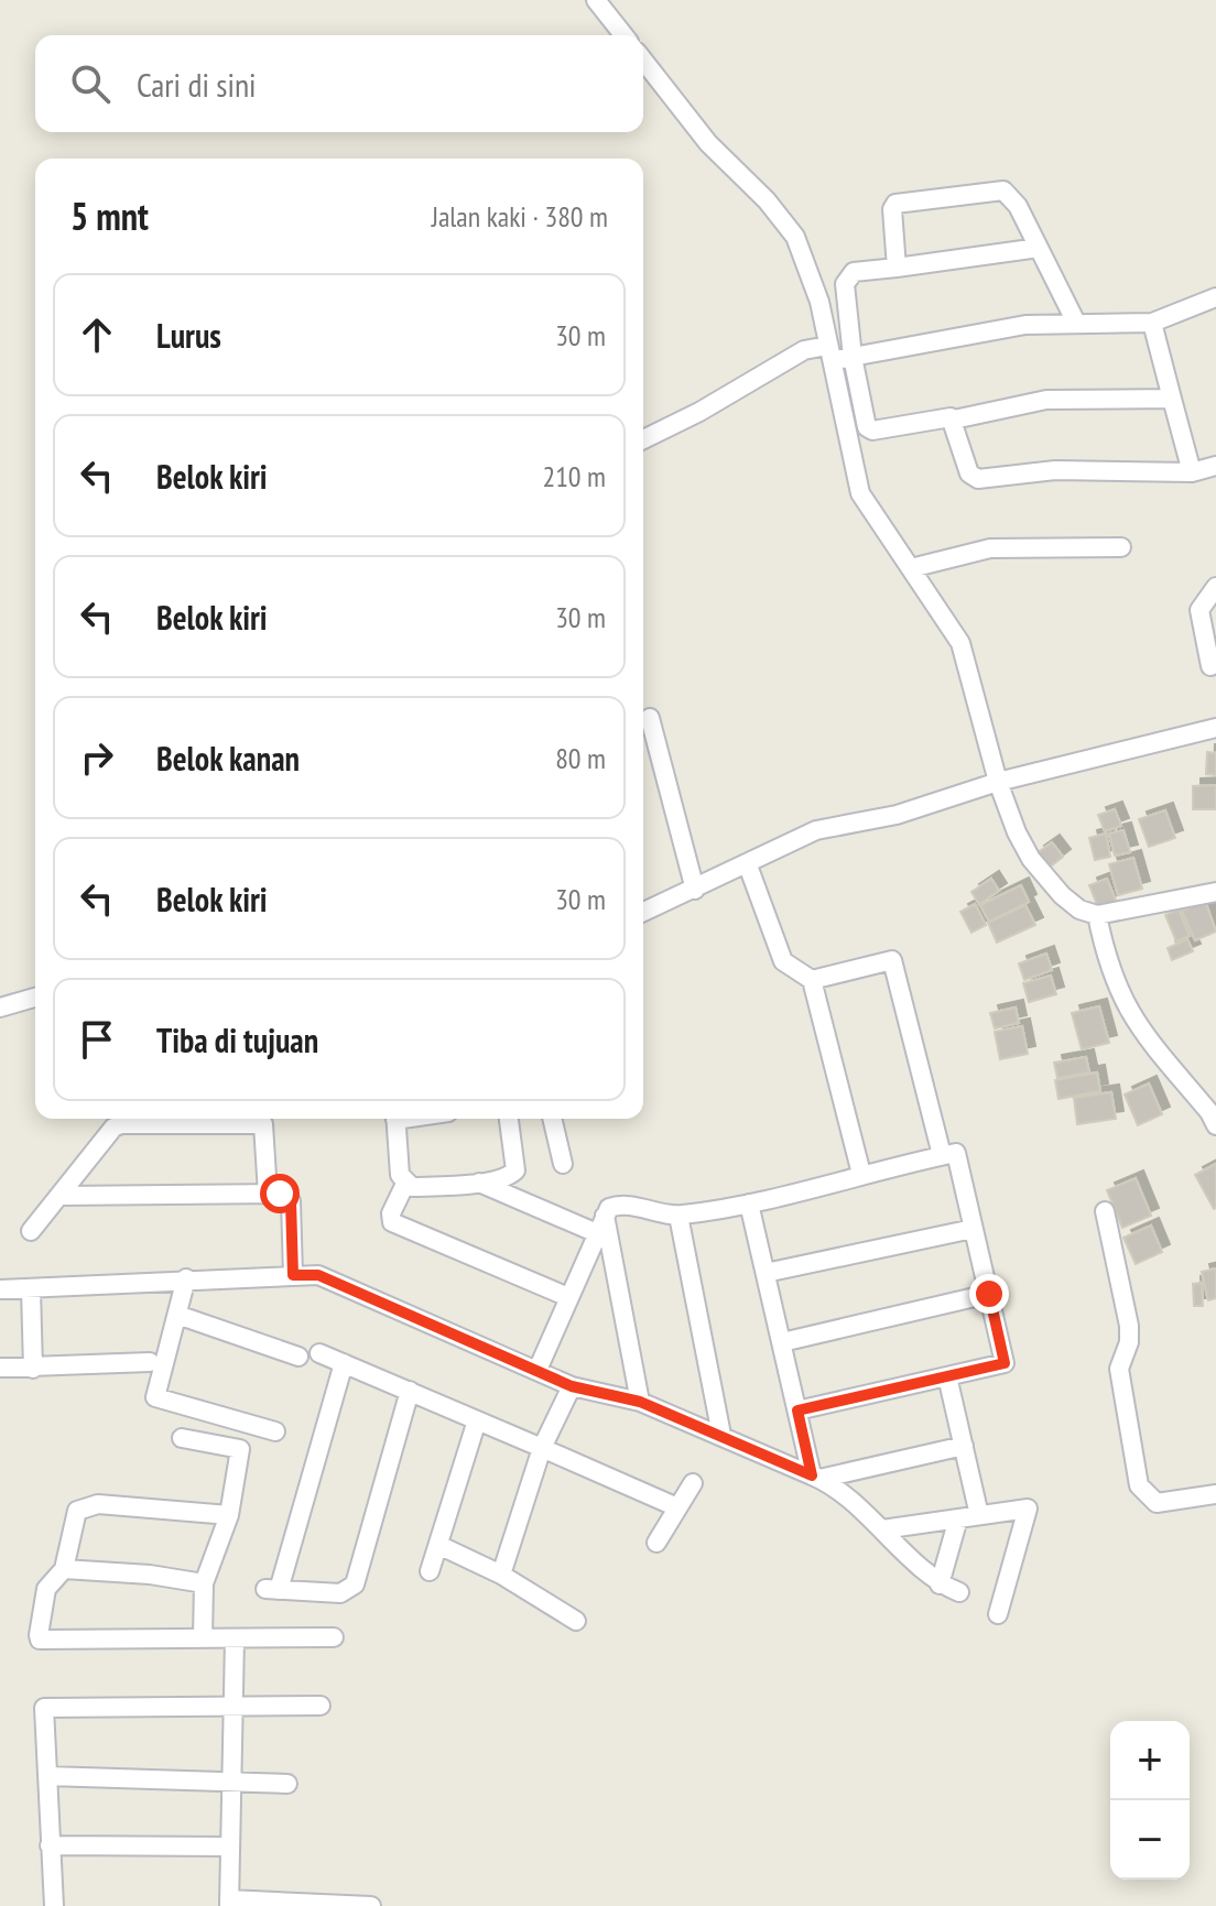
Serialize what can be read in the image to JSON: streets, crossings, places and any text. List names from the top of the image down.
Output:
{
  "page": {
    "search": "Cari di sini",
    "heading": ["5 mnt", "Jalan kaki · 380 m"],
    "list": [
      ["Lurus", "30 m"],
      ["Belok kiri", "210 m"],
      ["Belok kiri", "30 m"],
      ["Belok kanan", "80 m"],
      ["Belok kiri", "30 m"],
      "Tiba di tujuan"
    ],
    "map_buttons": ["+", "−"]
  }
}
